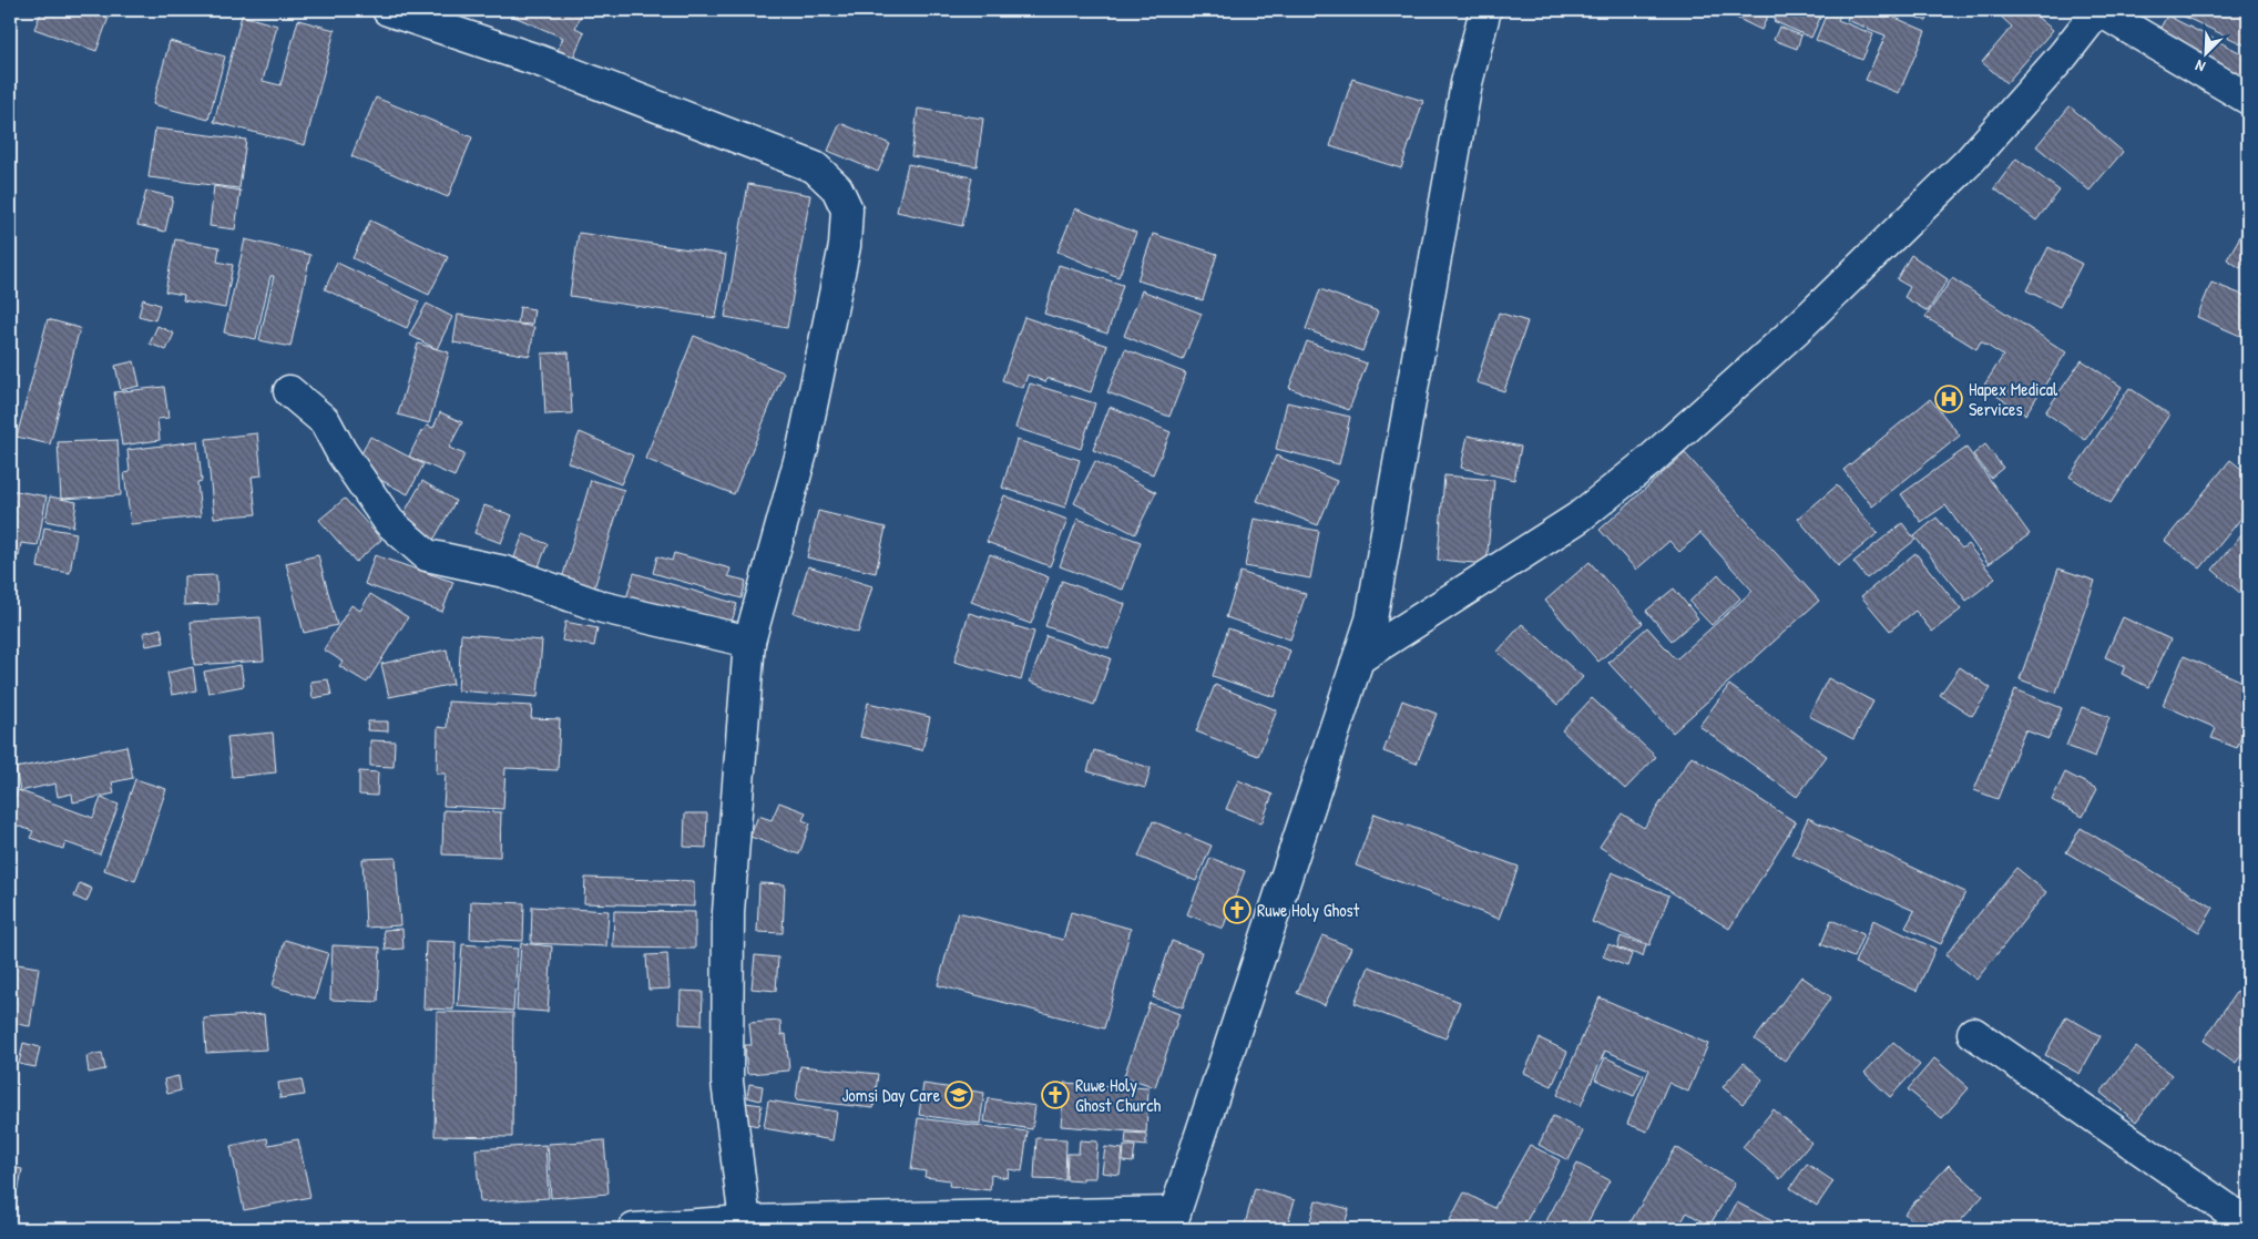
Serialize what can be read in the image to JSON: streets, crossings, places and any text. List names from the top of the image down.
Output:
{
  "places": {
    "hospital": ["Hapex Medical Services"],
    "church": ["Ruwe Holy Ghost", "Ruwe Holy Ghost Church"],
    "school or university": ["Jomsi Day Care"]
  },
  "north": "bottom left"
}
